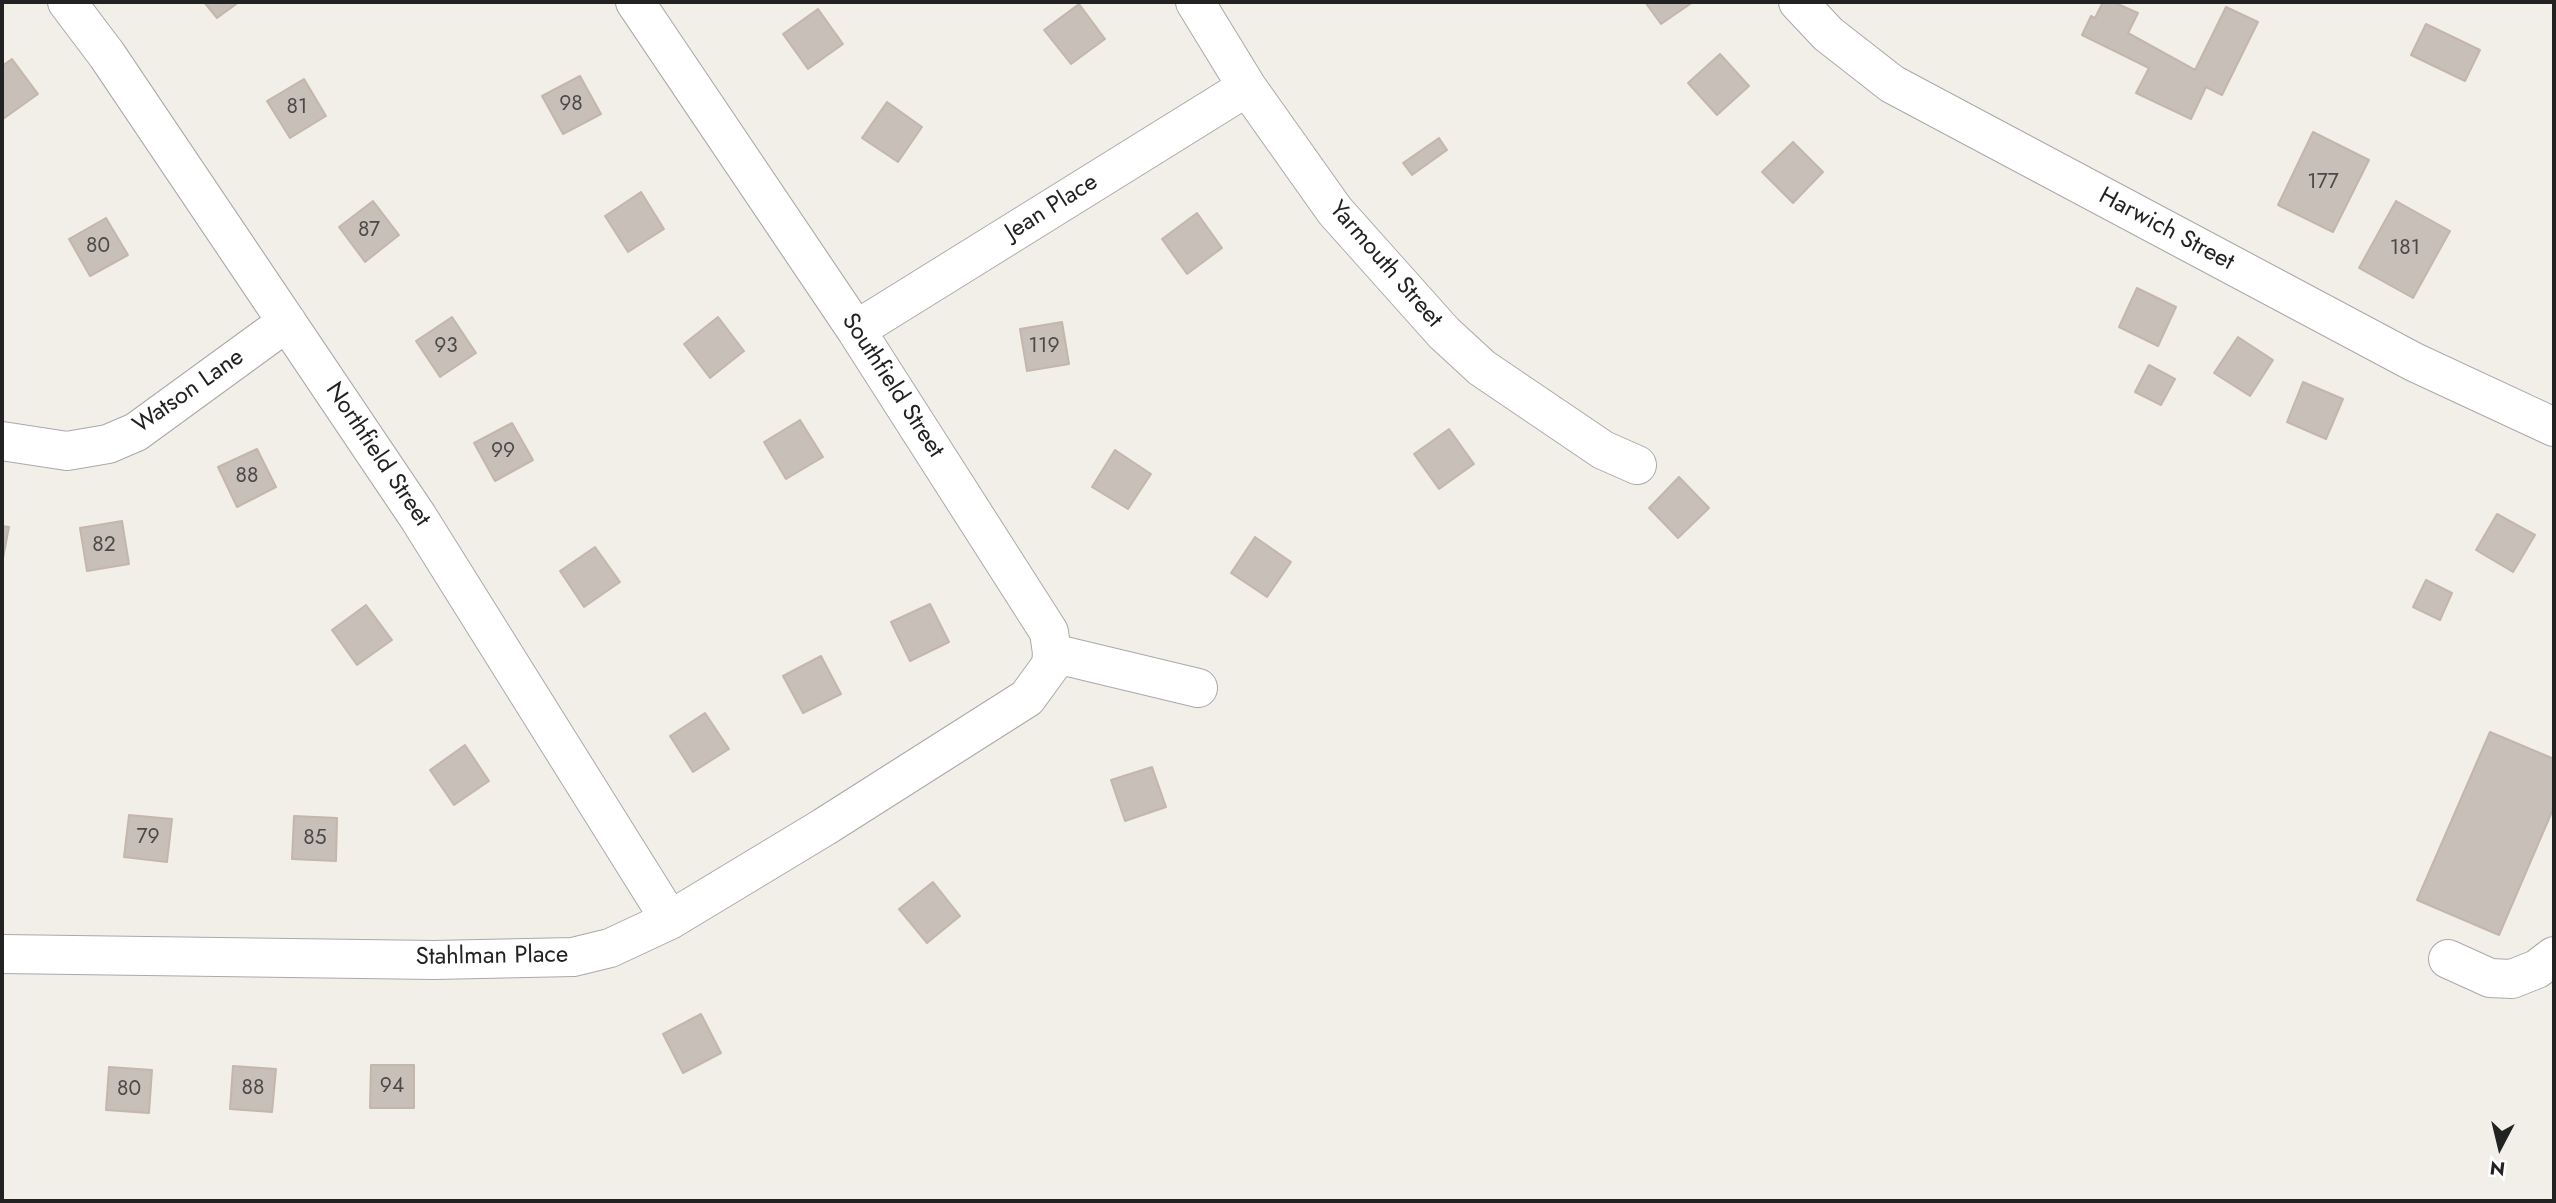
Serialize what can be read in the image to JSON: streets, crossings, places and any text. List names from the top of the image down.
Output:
{
  "streets": {
    "street": [
      "Jean Place",
      "Harwich Street",
      "Yarmouth Street",
      "Southfield Street",
      "Watson Lane",
      "Northfield Street",
      "Stahlman Place"
    ]
  },
  "crossings": [
    ["Jean Place", "Yarmouth Street"],
    ["Jean Place", "Southfield Street"],
    ["Southfield Street", "Stahlman Place"],
    ["Watson Lane", "Northfield Street"],
    ["Northfield Street", "Stahlman Place"]
  ],
  "house_numbers": [
    "98",
    "81",
    "177",
    "87",
    "80",
    "181",
    "93",
    "119",
    "99",
    "88",
    "82",
    "79",
    "85",
    "94",
    "88",
    "80"
  ],
  "north": "bottom"
}
